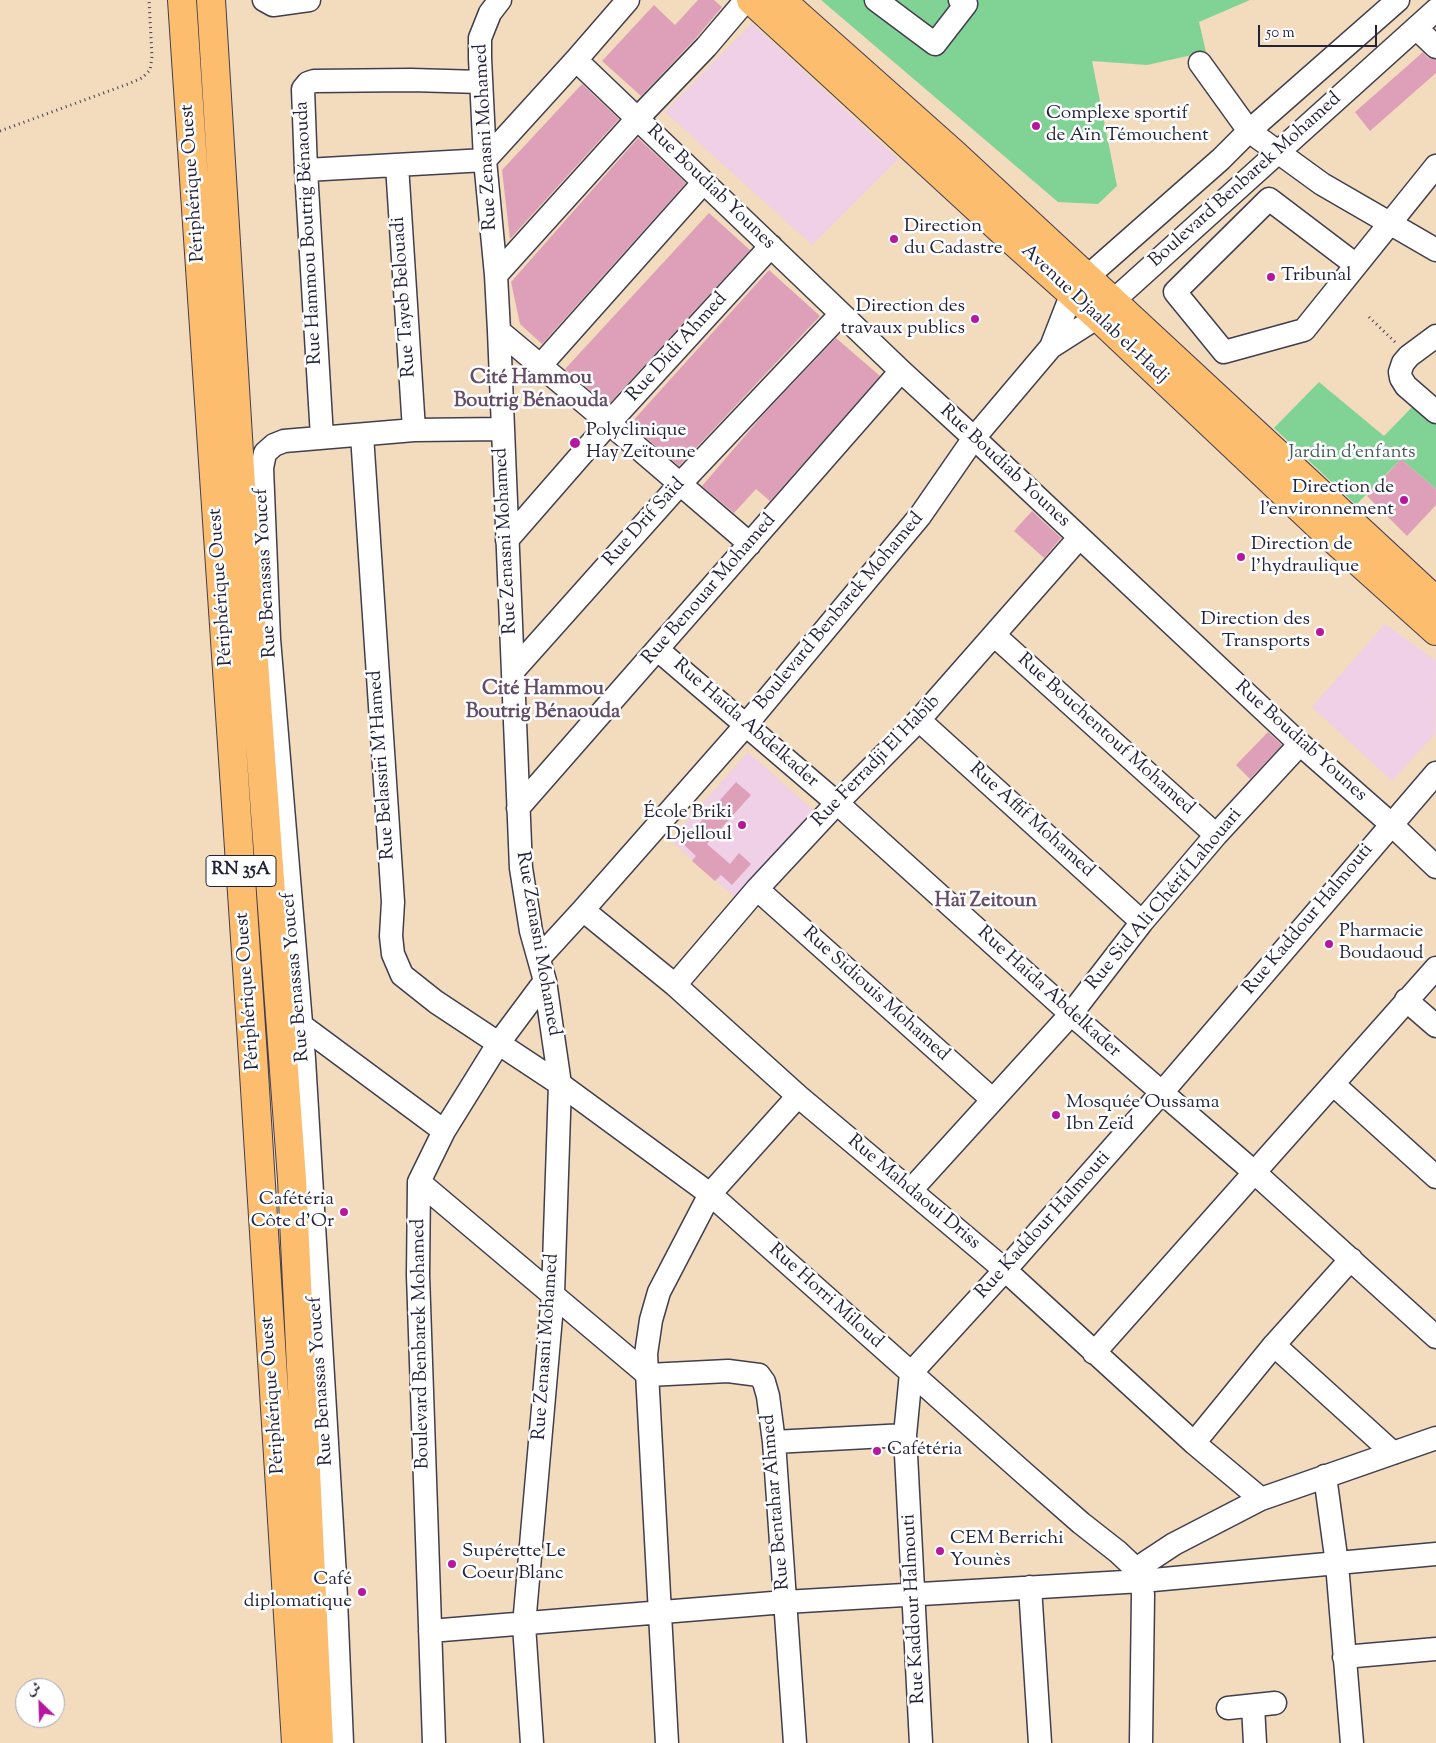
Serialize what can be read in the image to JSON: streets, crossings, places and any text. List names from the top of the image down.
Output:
{
  "streets": {
    "main road": ["Périphérique Ouest", "Avenue Djaalab el-Hadj", "RN 35A"],
    "street": [
      "Rue Zenasni Mohamed",
      "Boulevard Benbarek Mohamed",
      "Rue Boudiab Younes",
      "Rue Hammou Boutrig Bénaouda",
      "Rue Tayeb Belouadi",
      "Rue Didi Ahmed",
      "Rue Drif Saïd",
      "Rue Benassas Youcef",
      "Rue Benouar Mohamed",
      "Rue Haida Abdelkader",
      "Rue Bouchentouf Mohamed",
      "Rue Ferradji El Habib",
      "Rue Belassiri M'Hamed",
      "Rue Affif Mohamed",
      "Rue Sid Ali Chérif Lahouari",
      "Rue Kaddour Halmouti",
      "Rue Sidiouis Mohamed",
      "Rue Mahdaoui Driss",
      "Rue Horri Miloud",
      "Rue Bentahar Ahmed"
    ]
  },
  "crossings": [
    ["Rue Zenasni Mohamed", "Boulevard Benbarek Mohamed"],
    ["Rue Zenasni Mohamed", "Rue Hammou Boutrig Bénaouda"],
    ["Rue Zenasni Mohamed", "Rue Didi Ahmed"],
    ["Rue Zenasni Mohamed", "Rue Drif Saïd"],
    ["Rue Zenasni Mohamed", "Rue Benassas Youcef"],
    ["Rue Zenasni Mohamed", "Rue Benouar Mohamed"],
    ["Rue Zenasni Mohamed", "Rue Horri Miloud"],
    ["Boulevard Benbarek Mohamed", "Rue Boudiab Younes"],
    ["Boulevard Benbarek Mohamed", "Avenue Djaalab el-Hadj"],
    ["Boulevard Benbarek Mohamed", "Rue Haida Abdelkader"],
    ["Boulevard Benbarek Mohamed", "Rue Belassiri M'Hamed"],
    ["Boulevard Benbarek Mohamed", "Rue Mahdaoui Driss"],
    ["Boulevard Benbarek Mohamed", "Rue Horri Miloud"],
    ["Rue Boudiab Younes", "Rue Didi Ahmed"],
    ["Rue Boudiab Younes", "Rue Drif Saïd"],
    ["Rue Boudiab Younes", "Rue Benouar Mohamed"],
    ["Rue Boudiab Younes", "Rue Ferradji El Habib"],
    ["Rue Boudiab Younes", "Rue Sid Ali Chérif Lahouari"],
    ["Rue Boudiab Younes", "Rue Kaddour Halmouti"],
    ["Rue Hammou Boutrig Bénaouda", "Rue Benassas Youcef"],
    ["Rue Tayeb Belouadi", "Rue Benassas Youcef"],
    ["Rue Benassas Youcef", "Rue Belassiri M'Hamed"],
    ["Rue Benouar Mohamed", "Rue Haida Abdelkader"],
    ["Rue Haida Abdelkader", "Rue Ferradji El Habib"],
    ["Rue Haida Abdelkader", "Rue Sid Ali Chérif Lahouari"],
    ["Rue Haida Abdelkader", "Rue Kaddour Halmouti"],
    ["Rue Bouchentouf Mohamed", "Rue Ferradji El Habib"],
    ["Rue Bouchentouf Mohamed", "Rue Sid Ali Chérif Lahouari"],
    ["Rue Ferradji El Habib", "Rue Affif Mohamed"],
    ["Rue Ferradji El Habib", "Rue Sidiouis Mohamed"],
    ["Rue Ferradji El Habib", "Rue Mahdaoui Driss"],
    ["Rue Belassiri M'Hamed", "Rue Horri Miloud"],
    ["Rue Affif Mohamed", "Rue Sid Ali Chérif Lahouari"],
    ["Rue Sid Ali Chérif Lahouari", "Rue Sidiouis Mohamed"],
    ["Rue Sid Ali Chérif Lahouari", "Rue Mahdaoui Driss"],
    ["Rue Kaddour Halmouti", "Rue Mahdaoui Driss"],
    ["Rue Kaddour Halmouti", "Rue Horri Miloud"]
  ],
  "districts": ["Cité Hammou Boutrig Bénaouda", "Cité Hammou Boutrig Bénaouda", "Haï Zeitoun"],
  "parks": ["Jardin d'enfants"],
  "places": [
    "Complexe sportif de Aïn Témouchent",
    "Direction du Cadastre",
    "Tribunal",
    "Direction des travaux publics",
    "Polyclinique Hay Zeïtoune",
    "Direction de l'environnement",
    "Direction de l'hydraulique",
    "Direction des Transports",
    "École Briki Djelloul",
    "Pharmacie Boudaoud",
    "Mosquée Oussama Ibn Zeïd",
    "Cafétéria Côte d'Or",
    "Cafétéria",
    "CEM Berrichi Younès",
    "Supérette Le Coeur Blanc",
    "Café diplomatique"
  ],
  "scale_bar": "50 m",
  "north": "top left"
}
